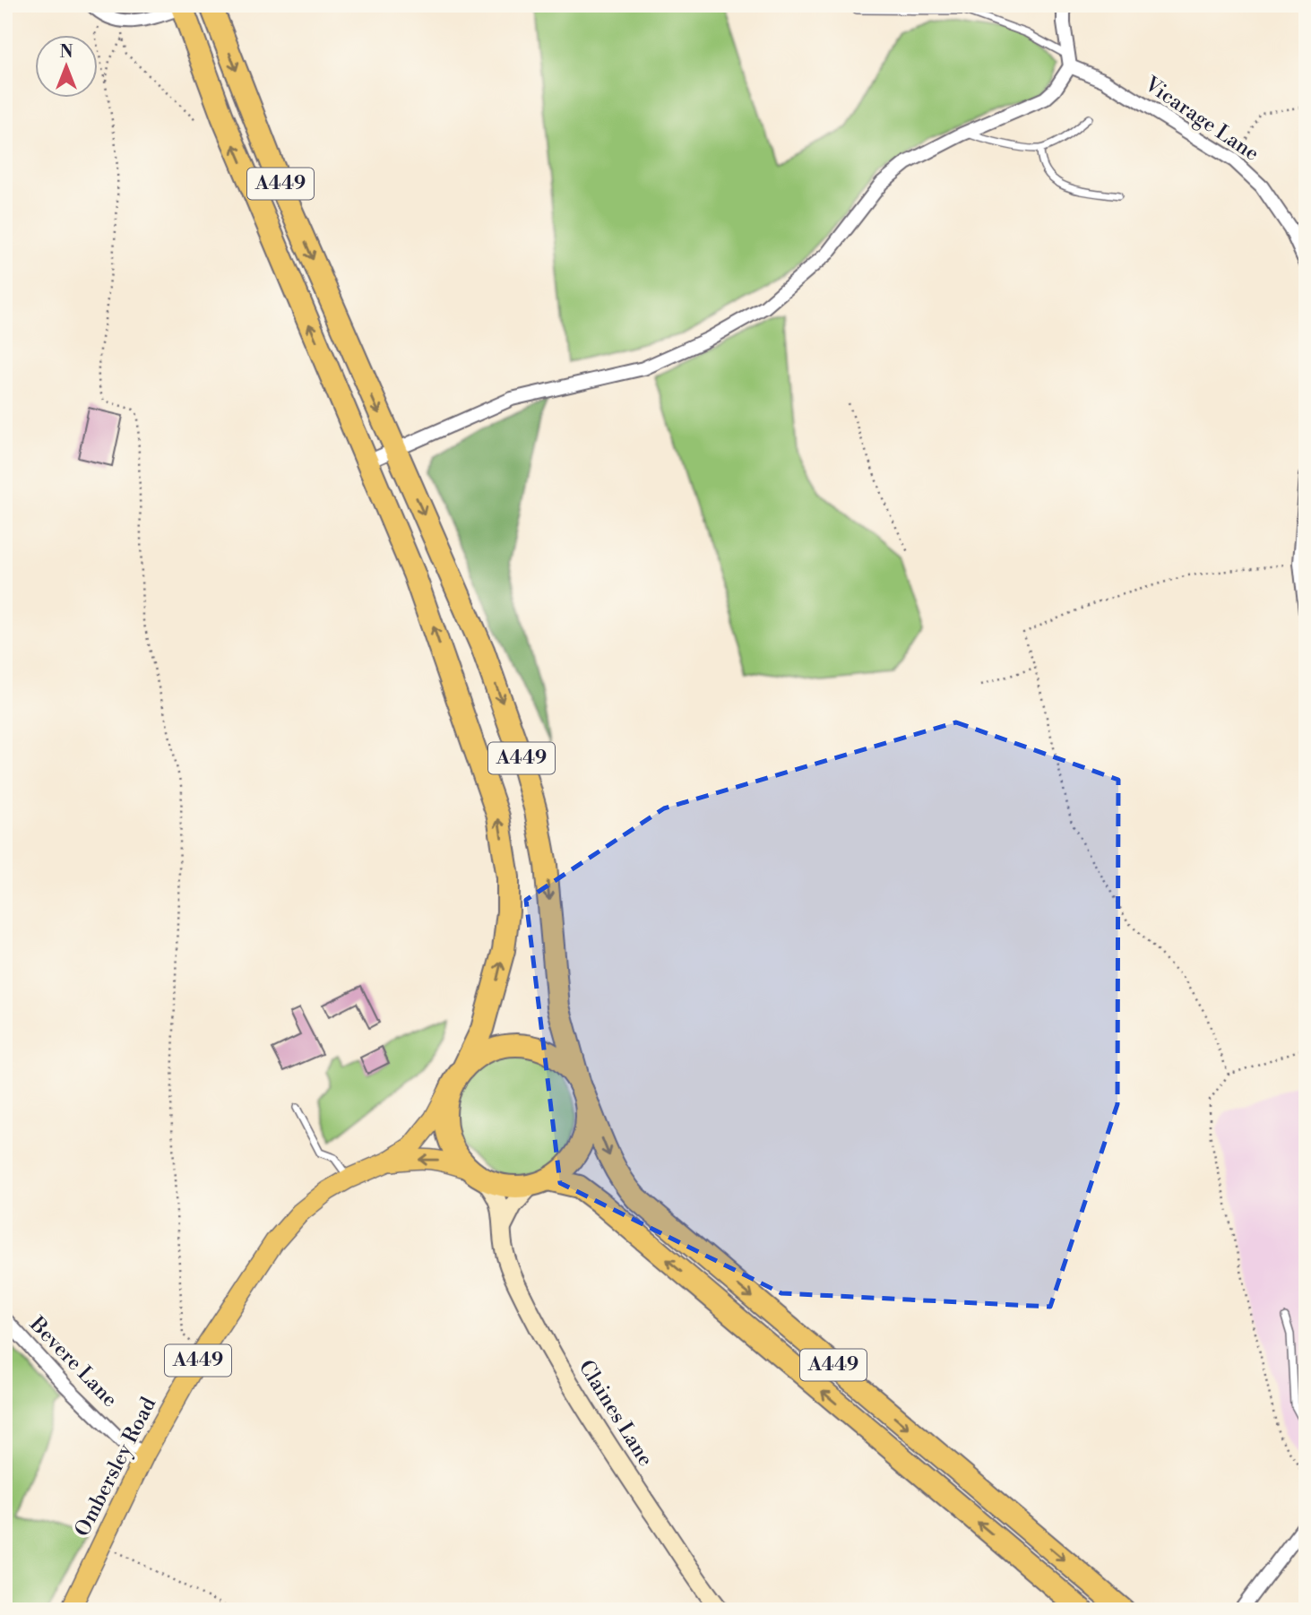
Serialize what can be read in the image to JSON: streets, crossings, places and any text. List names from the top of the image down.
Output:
{
  "streets": {
    "highway": ["A449"],
    "main road": ["Ombersley Road"],
    "street": ["Vicarage Lane", "Bevere Lane", "Claines Lane"]
  },
  "crossings": [
    ["A449", "Claines Lane"],
    ["A449", "Ombersley Road"],
    ["Bevere Lane", "Ombersley Road"],
    ["Claines Lane", "Ombersley Road"]
  ],
  "north": "top"
}
